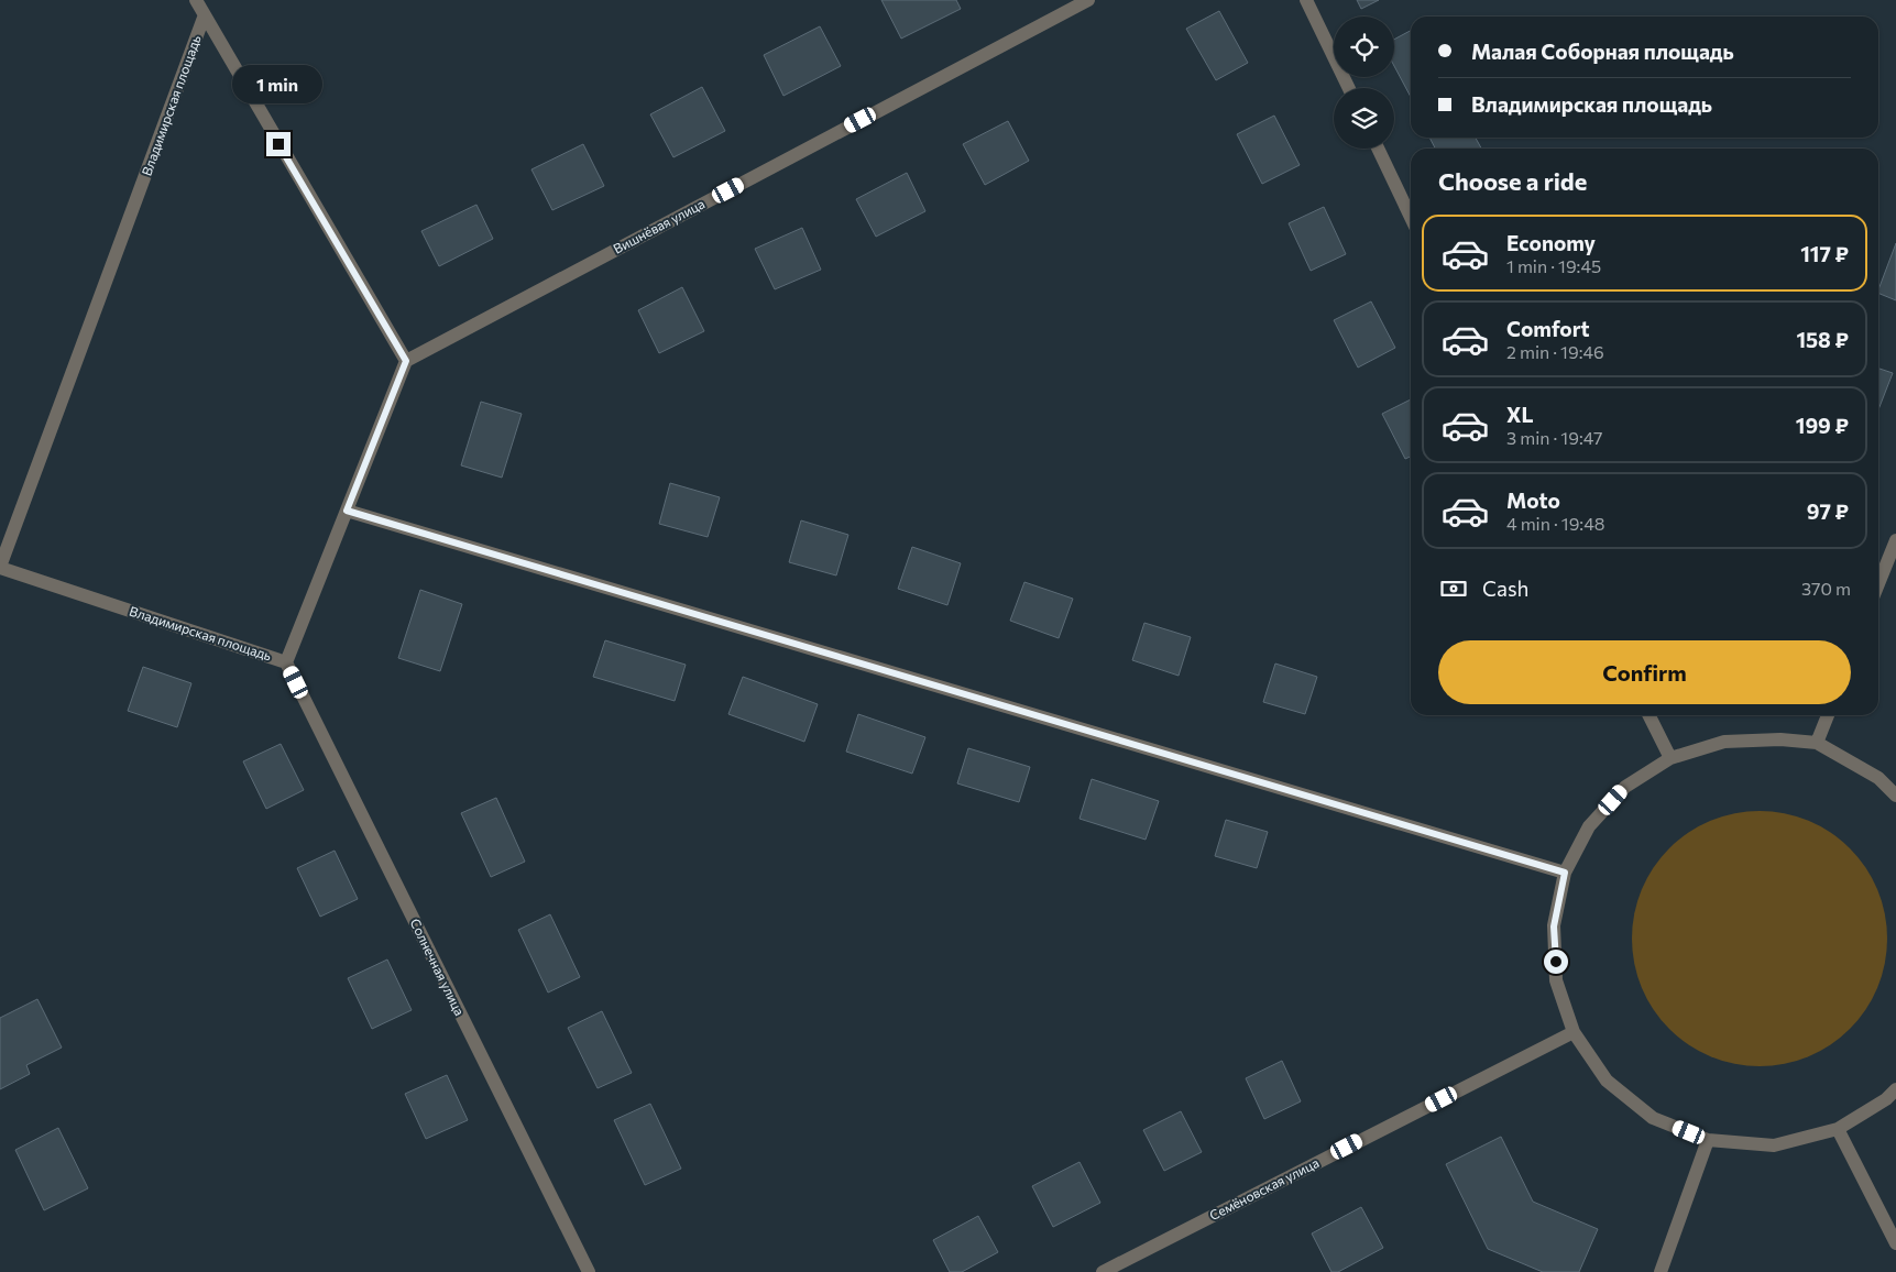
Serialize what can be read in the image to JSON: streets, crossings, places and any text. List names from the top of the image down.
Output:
{
  "streets": {
    "street": [
      "Владимирская площадь",
      "Вишнёвая улица",
      "Солнечная улица",
      "Семёновская улица"
    ]
  },
  "crossings": [
    ["Владимирская площадь", "Вишнёвая улица"],
    ["Владимирская площадь", "Солнечная улица"]
  ],
  "page": {
    "banner": ["Малая Соборная площадь", "Владимирская площадь"],
    "bubble": "1 min",
    "heading": "Choose a ride",
    "list": [
      {
        "name": "Economy",
        "note": "1 min · 19:45",
        "value": "117 ₽"
      },
      {
        "name": "Comfort",
        "note": "2 min · 19:46",
        "value": "158 ₽"
      },
      {
        "name": "XL",
        "note": "3 min · 19:47",
        "value": "199 ₽"
      },
      {
        "name": "Moto",
        "note": "4 min · 19:48",
        "value": "97 ₽"
      }
    ],
    "pay": ["Cash", "370 m"],
    "buttons": "Confirm"
  }
}
